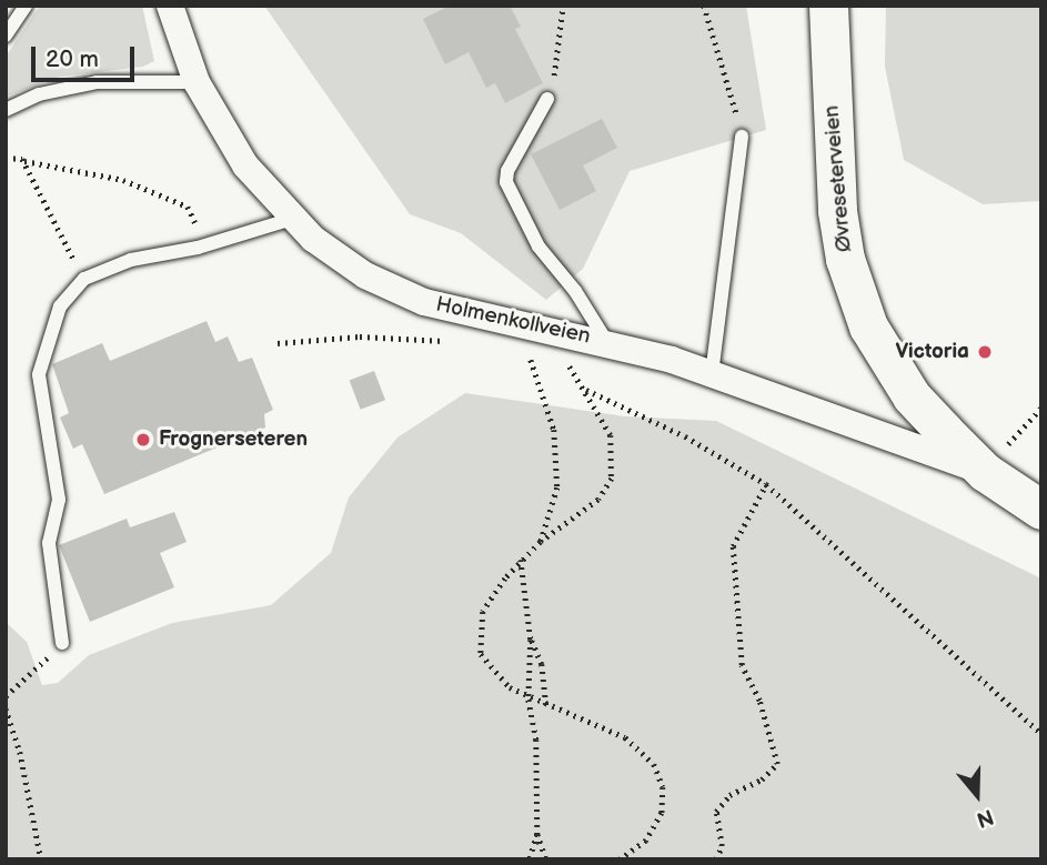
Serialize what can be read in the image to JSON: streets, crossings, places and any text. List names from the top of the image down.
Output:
{
  "streets": {
    "main road": ["Øvreseterveien"],
    "street": ["Holmenkollveien"]
  },
  "crossings": [
    ["Øvreseterveien", "Holmenkollveien"]
  ],
  "places": ["Victoria", "Frognerseteren"],
  "scale_bar": "20 m",
  "north": "bottom"
}
